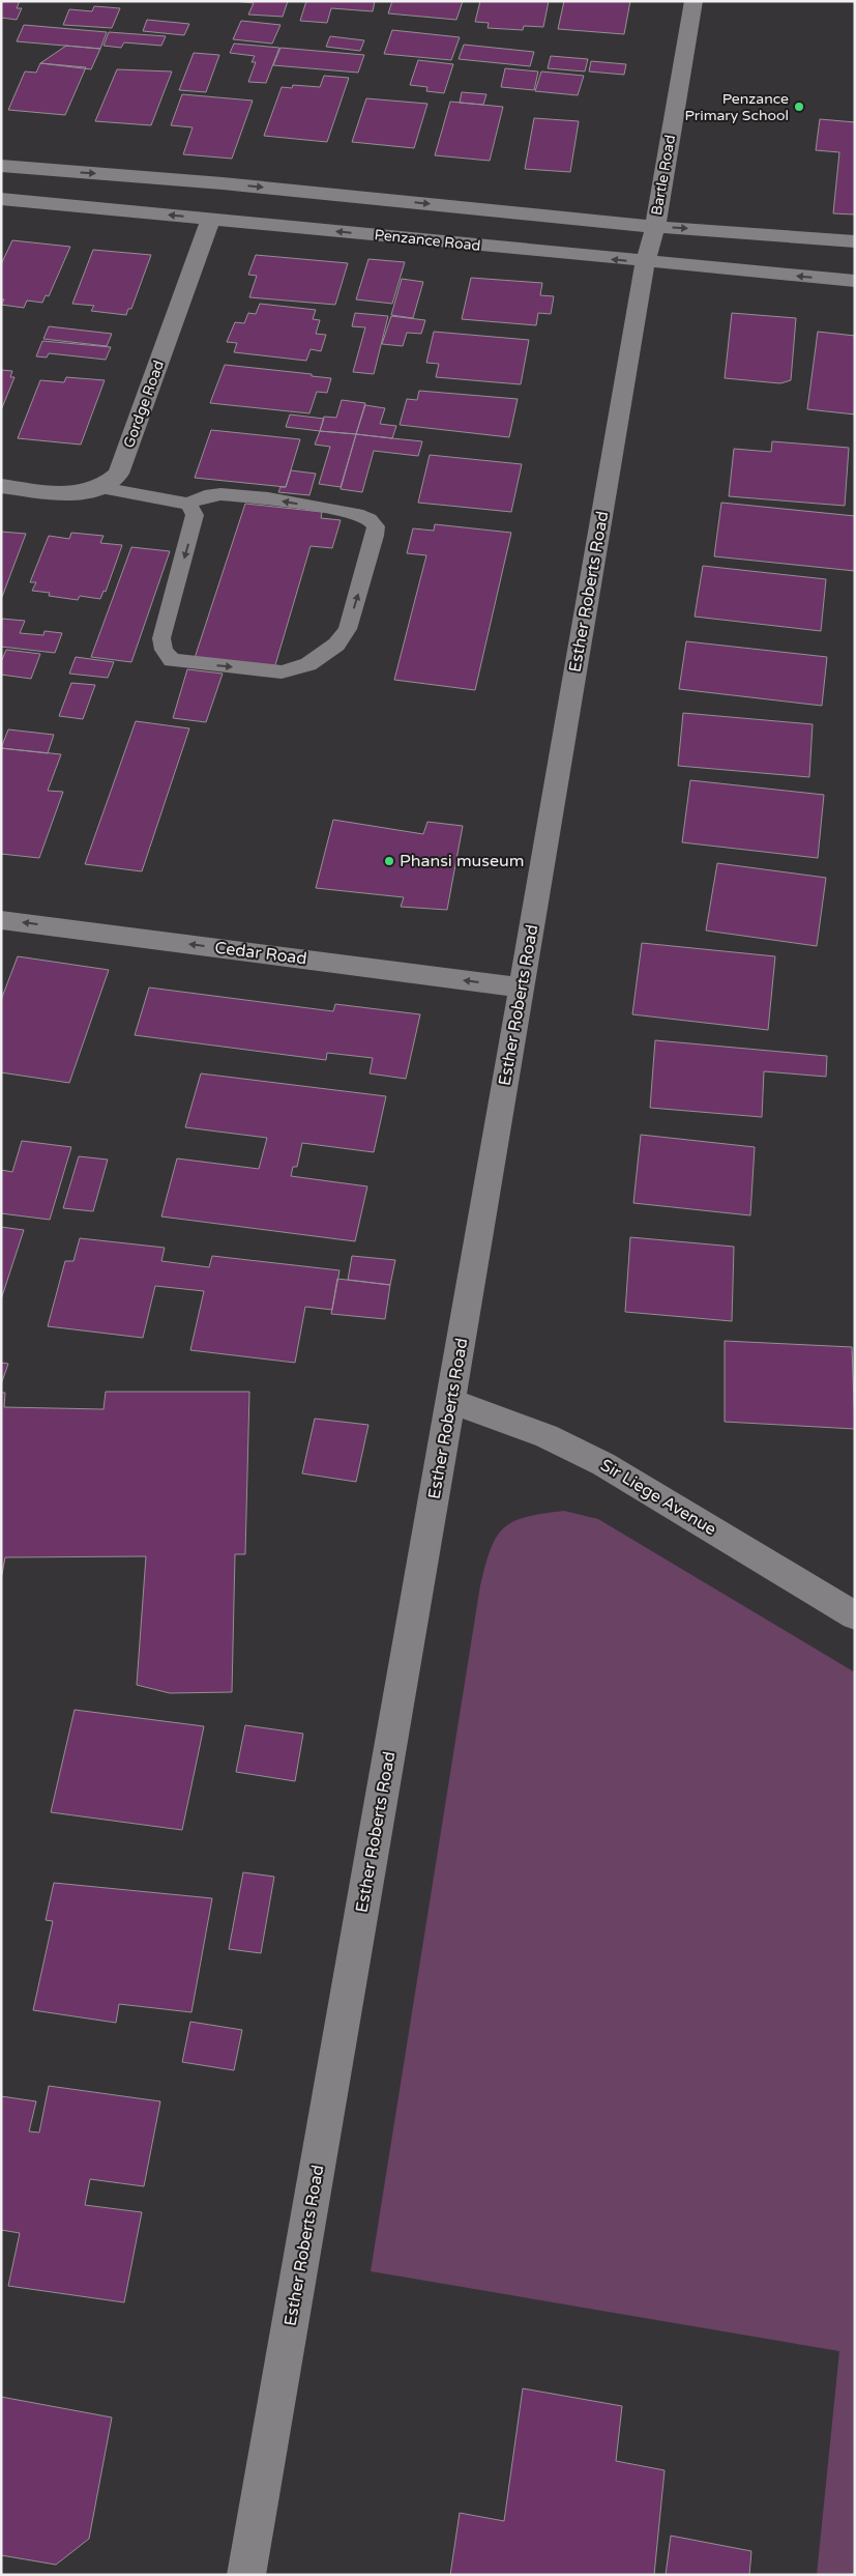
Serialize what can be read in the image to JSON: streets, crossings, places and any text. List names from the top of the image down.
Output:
{
  "streets": {
    "street": [
      "Bartle Road",
      "Penzance Road",
      "Gordge Road",
      "Esther Roberts Road",
      "Cedar Road",
      "Sir Liege Avenue"
    ]
  },
  "crossings": [
    ["Bartle Road", "Penzance Road"],
    ["Bartle Road", "Esther Roberts Road"],
    ["Penzance Road", "Gordge Road"],
    ["Penzance Road", "Esther Roberts Road"],
    ["Esther Roberts Road", "Cedar Road"],
    ["Esther Roberts Road", "Sir Liege Avenue"]
  ],
  "one_way": ["Cedar Road"],
  "places": ["Penzance Primary School", "Phansi museum"]
}
